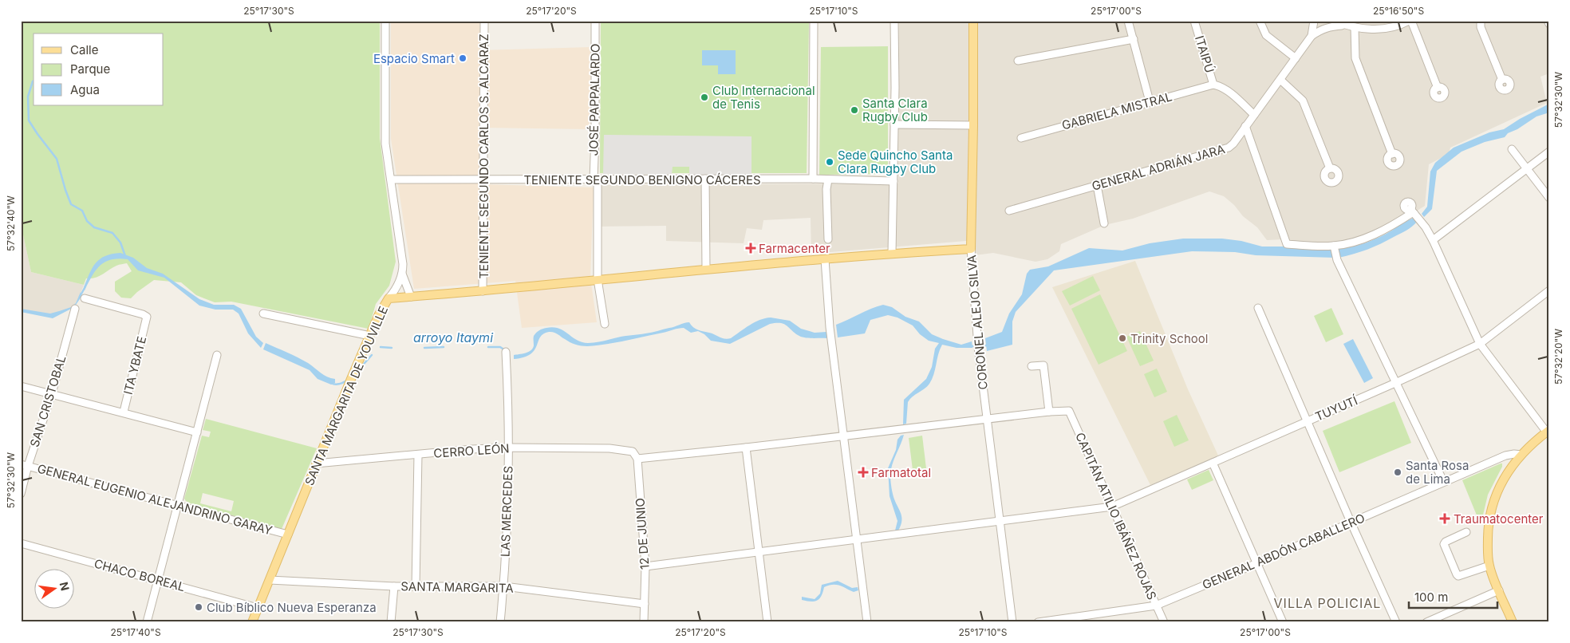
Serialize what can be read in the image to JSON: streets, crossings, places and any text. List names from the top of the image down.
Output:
{
  "streets": {
    "main road": ["CORONEL ALEJO SILVA", "SANTA MARGARITA DE YOUVILLE"],
    "street": [
      "ITAIPÚ",
      "JOSÉ PAPPALARDO",
      "GABRIELA MISTRAL",
      "TENIENTE SEGUNDO CARLOS S. ALCARAZ",
      "GENERAL ADRIÁN JARA",
      "TENIENTE SEGUNDO BENIGNO CÁCERES",
      "ITA YBATE",
      "SAN CRISTOBAL",
      "TUYUTÍ",
      "CERRO LEÓN",
      "GENERAL EUGENIO ALEJANDRINO GARAY",
      "LAS MERCEDES",
      "CAPITÁN ATILIO IBÁÑEZ ROJAS",
      "12 DE JUNIO",
      "GENERAL ABDÓN CABALLERO",
      "CHACO BOREAL",
      "SANTA MARGARITA"
    ]
  },
  "crossings": [
    ["ITAIPÚ", "GABRIELA MISTRAL"],
    ["ITAIPÚ", "GENERAL ADRIÁN JARA"],
    ["JOSÉ PAPPALARDO", "TENIENTE SEGUNDO BENIGNO CÁCERES"],
    ["TENIENTE SEGUNDO CARLOS S. ALCARAZ", "TENIENTE SEGUNDO BENIGNO CÁCERES"],
    ["TENIENTE SEGUNDO BENIGNO CÁCERES", "SANTA MARGARITA DE YOUVILLE"],
    ["CORONEL ALEJO SILVA", "TUYUTÍ"],
    ["SANTA MARGARITA DE YOUVILLE", "CERRO LEÓN"],
    ["SANTA MARGARITA DE YOUVILLE", "GENERAL EUGENIO ALEJANDRINO GARAY"],
    ["SANTA MARGARITA DE YOUVILLE", "CHACO BOREAL"],
    ["SANTA MARGARITA DE YOUVILLE", "SANTA MARGARITA"],
    ["SAN CRISTOBAL", "GENERAL EUGENIO ALEJANDRINO GARAY"],
    ["TUYUTÍ", "CAPITÁN ATILIO IBÁÑEZ ROJAS"],
    ["TUYUTÍ", "12 DE JUNIO"],
    ["CERRO LEÓN", "LAS MERCEDES"],
    ["CERRO LEÓN", "12 DE JUNIO"],
    ["LAS MERCEDES", "SANTA MARGARITA"],
    ["CAPITÁN ATILIO IBÁÑEZ ROJAS", "GENERAL ABDÓN CABALLERO"],
    ["12 DE JUNIO", "SANTA MARGARITA"]
  ],
  "districts": ["VILLA POLICIAL"],
  "water": ["arroyo Itaymi"],
  "places": {
    "other": [
      "Espacio Smart",
      "Club Internacional de Tenis",
      "Santa Clara Rugby Club",
      "Sede Quincho Santa Clara Rugby Club",
      "Trinity School",
      "Santa Rosa de Lima",
      "Club Bíblico Nueva Esperanza"
    ],
    "health": ["Farmacenter", "Farmatotal", "Traumatocenter"]
  },
  "legend": ["Calle", "Parque", "Agua"],
  "scale_bar": "100 m",
  "north": "right",
  "coordinates": [
    "25°17'30\"S",
    "25°17'20\"S",
    "25°17'10\"S",
    "25°17'00\"S",
    "25°16'50\"S",
    "57°32'30\"W",
    "57°32'40\"W",
    "57°32'20\"W",
    "25°17'40\"S"
  ]
}
